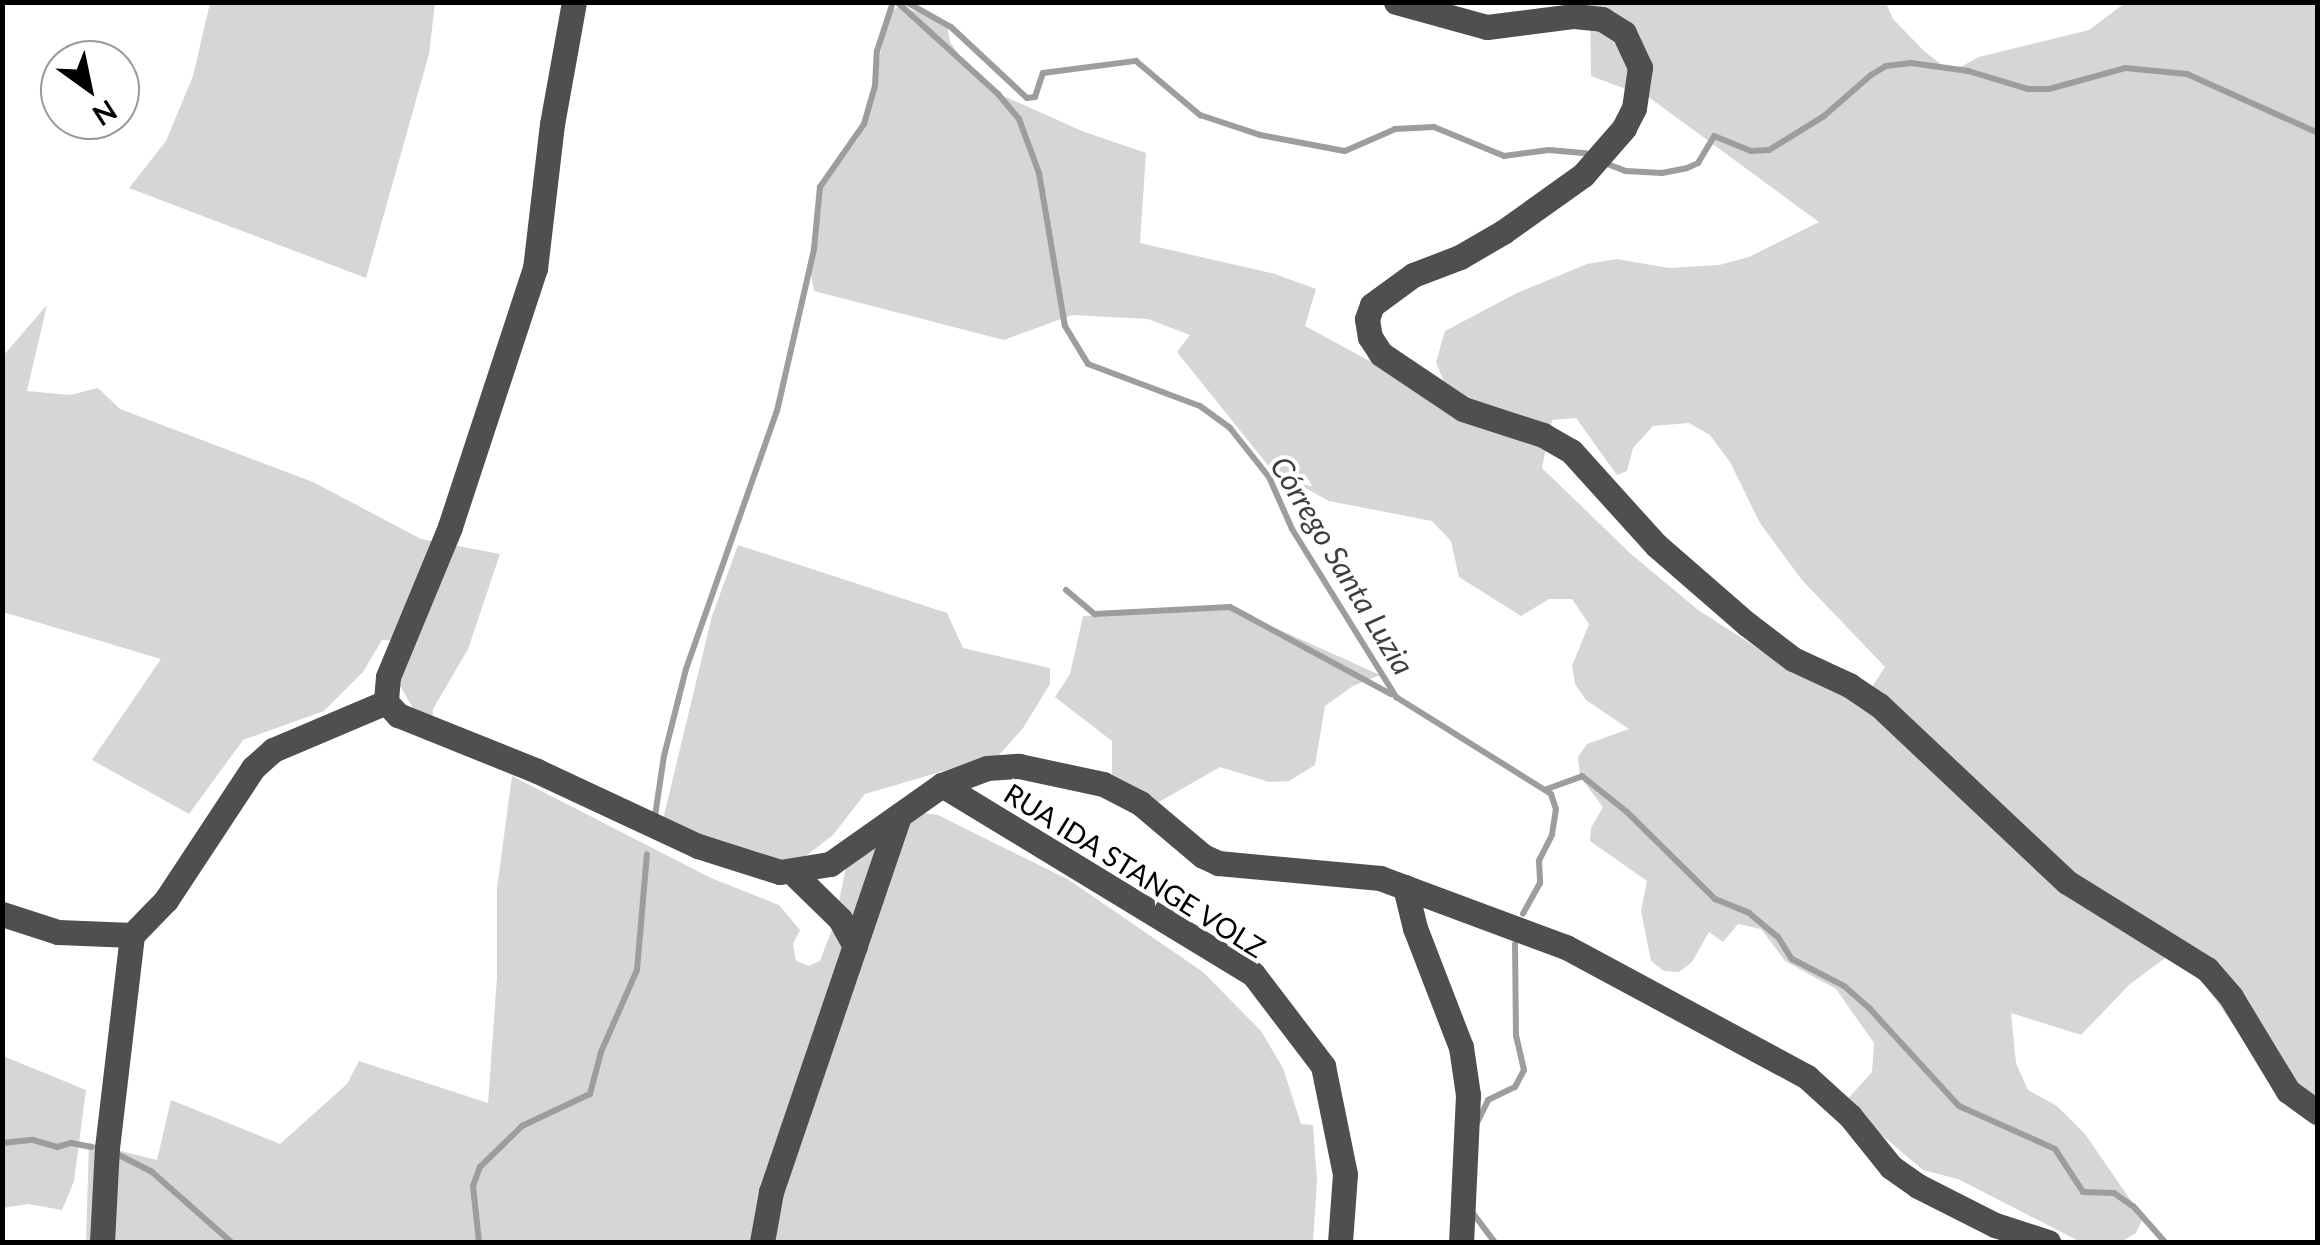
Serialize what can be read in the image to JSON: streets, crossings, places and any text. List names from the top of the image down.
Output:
{
  "streets": {
    "street": ["RUA IDA STANGE VOLZ"]
  },
  "water": ["Córrego Santa Luzia"],
  "north": "bottom right"
}
